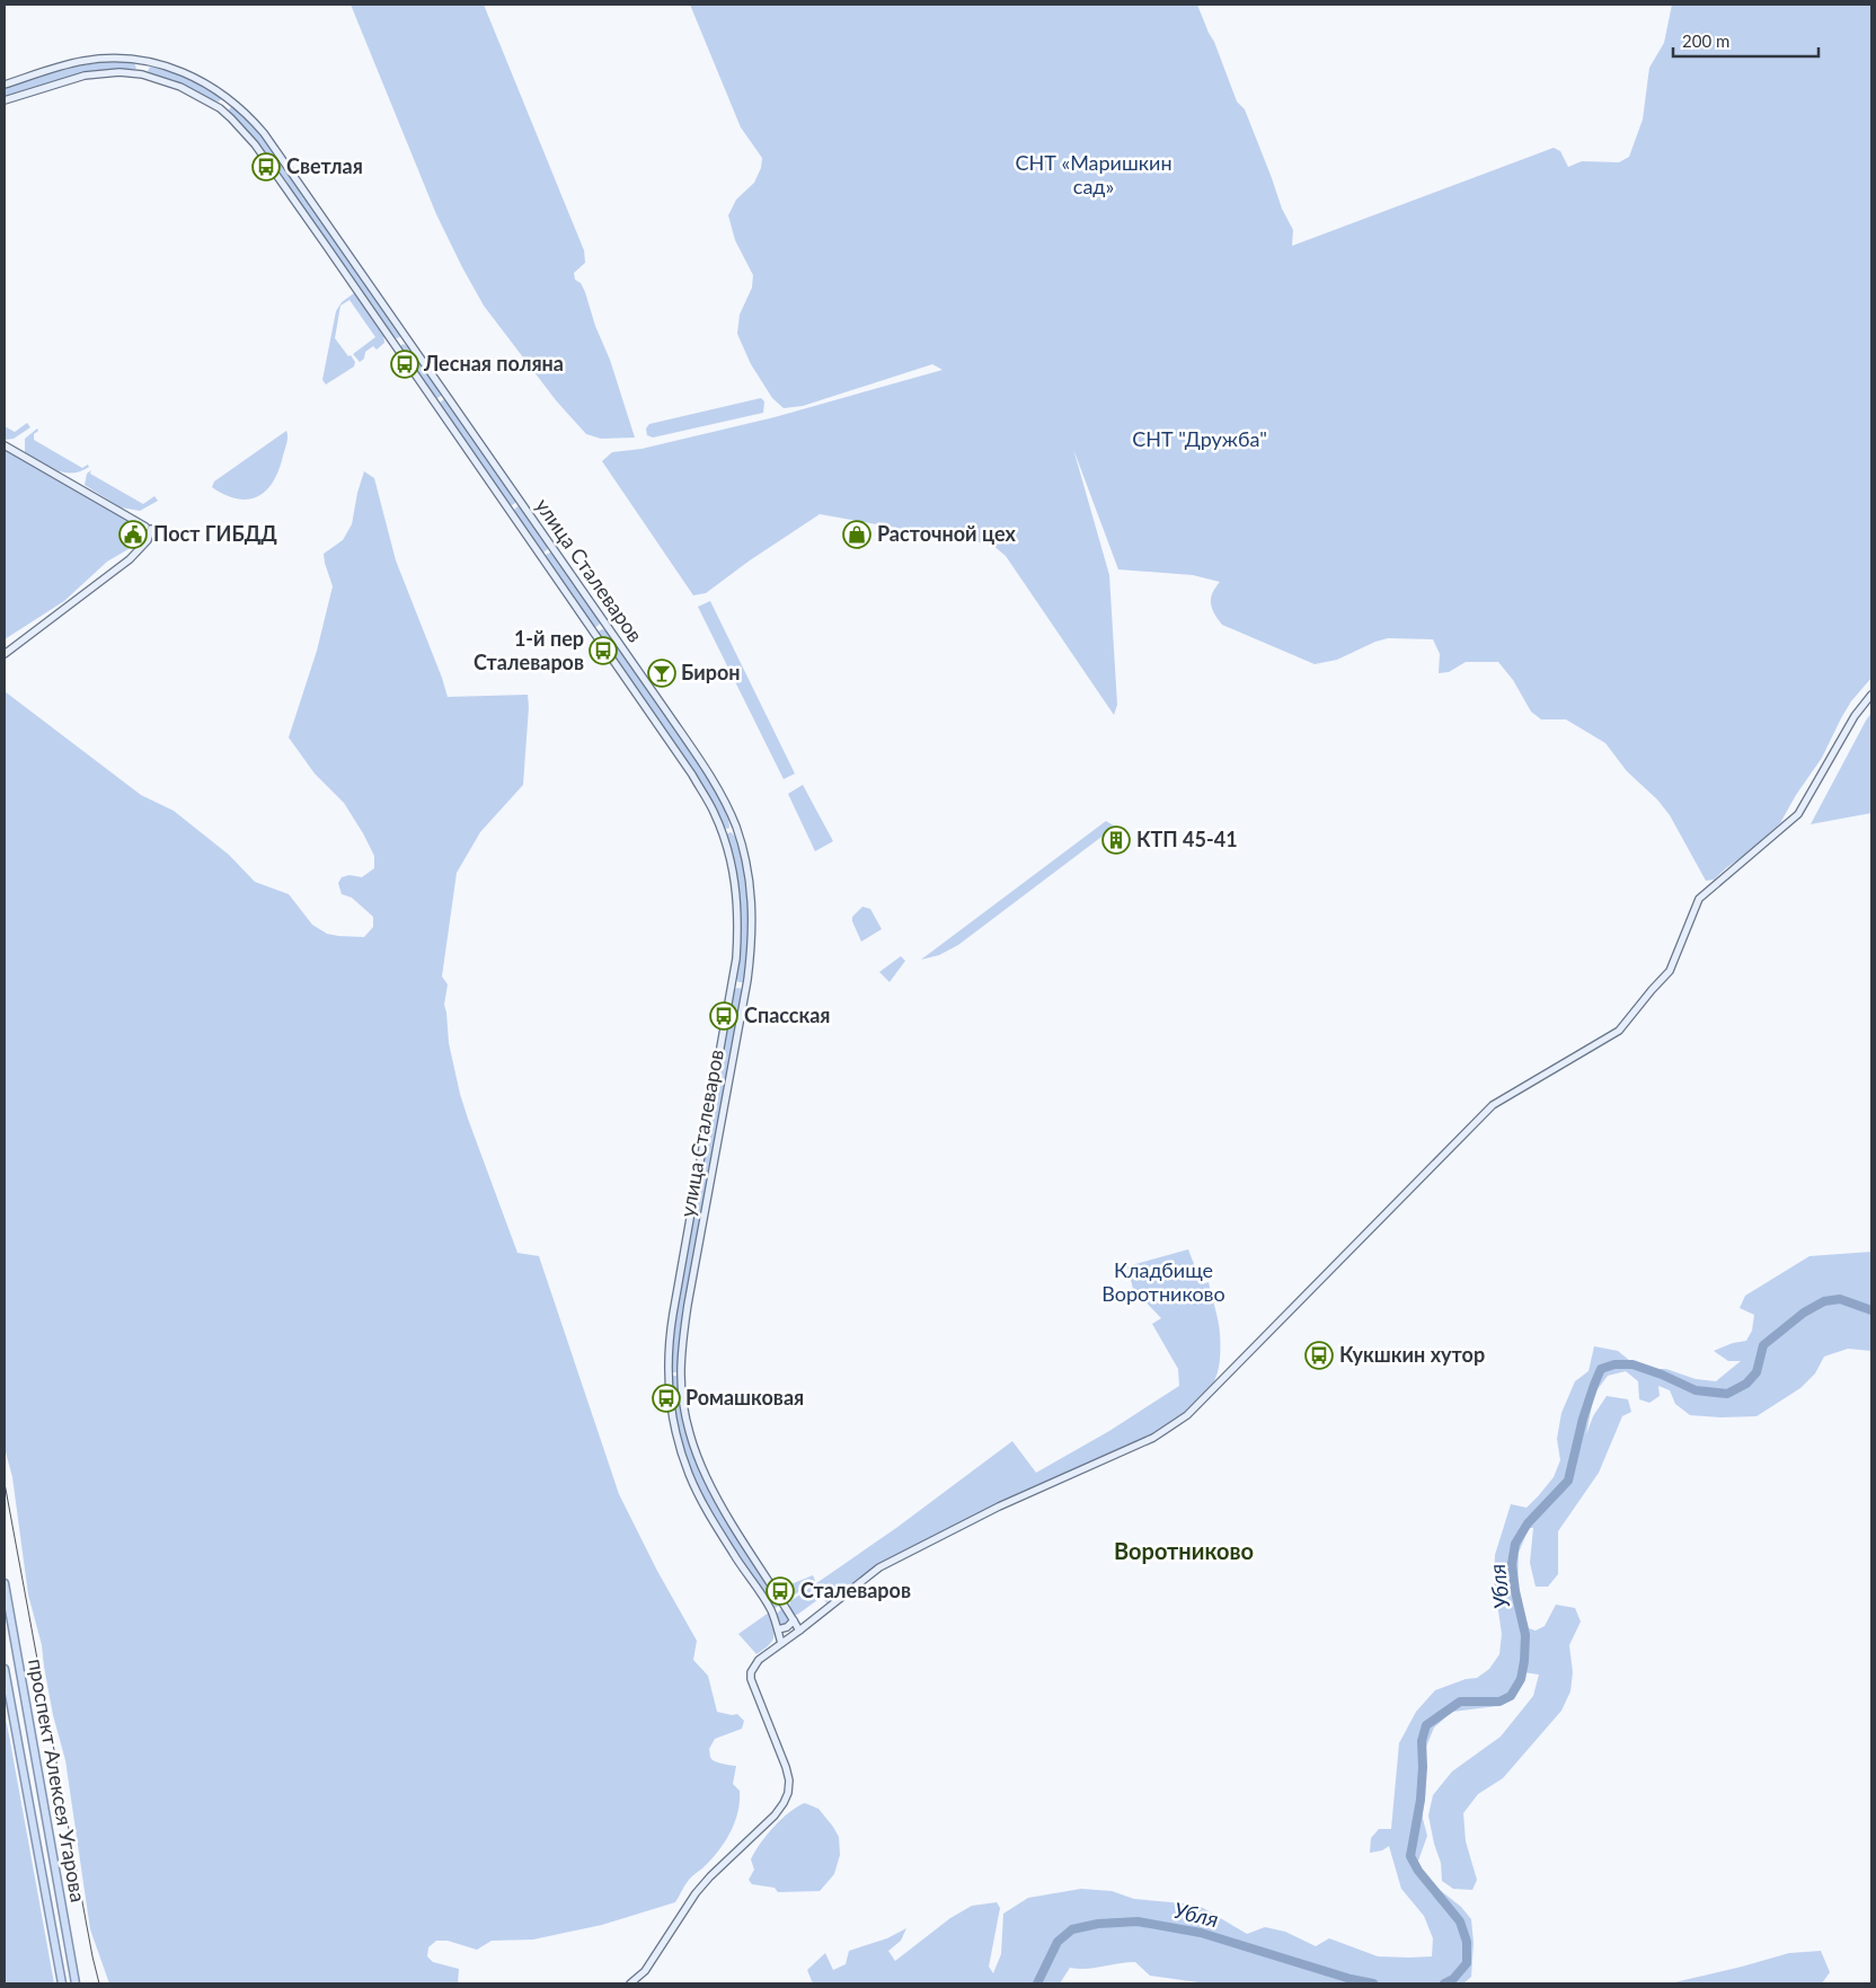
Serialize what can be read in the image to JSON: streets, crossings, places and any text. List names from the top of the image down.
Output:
{
  "streets": {
    "main road": ["улица Сталеваров", "проспект Алексея Угарова"]
  },
  "districts": ["Воротниково"],
  "water": ["Убля"],
  "parks": ["СНТ «Маришкин сад»", "СНТ \"Дружба\"", "Кладбище Воротниково"],
  "places": {
    "bus stop": [
      "Светлая",
      "Лесная поляна",
      "1-й пер Сталеваров",
      "Спасская",
      "Кукшкин хутор",
      "Ромашковая",
      "Сталеваров"
    ],
    "public building": ["Пост ГИБДД"],
    "shop": ["Расточной цех"],
    "bar": ["Бирон"],
    "building": ["КТП 45-41"]
  },
  "scale_bar": "200 m"
}
